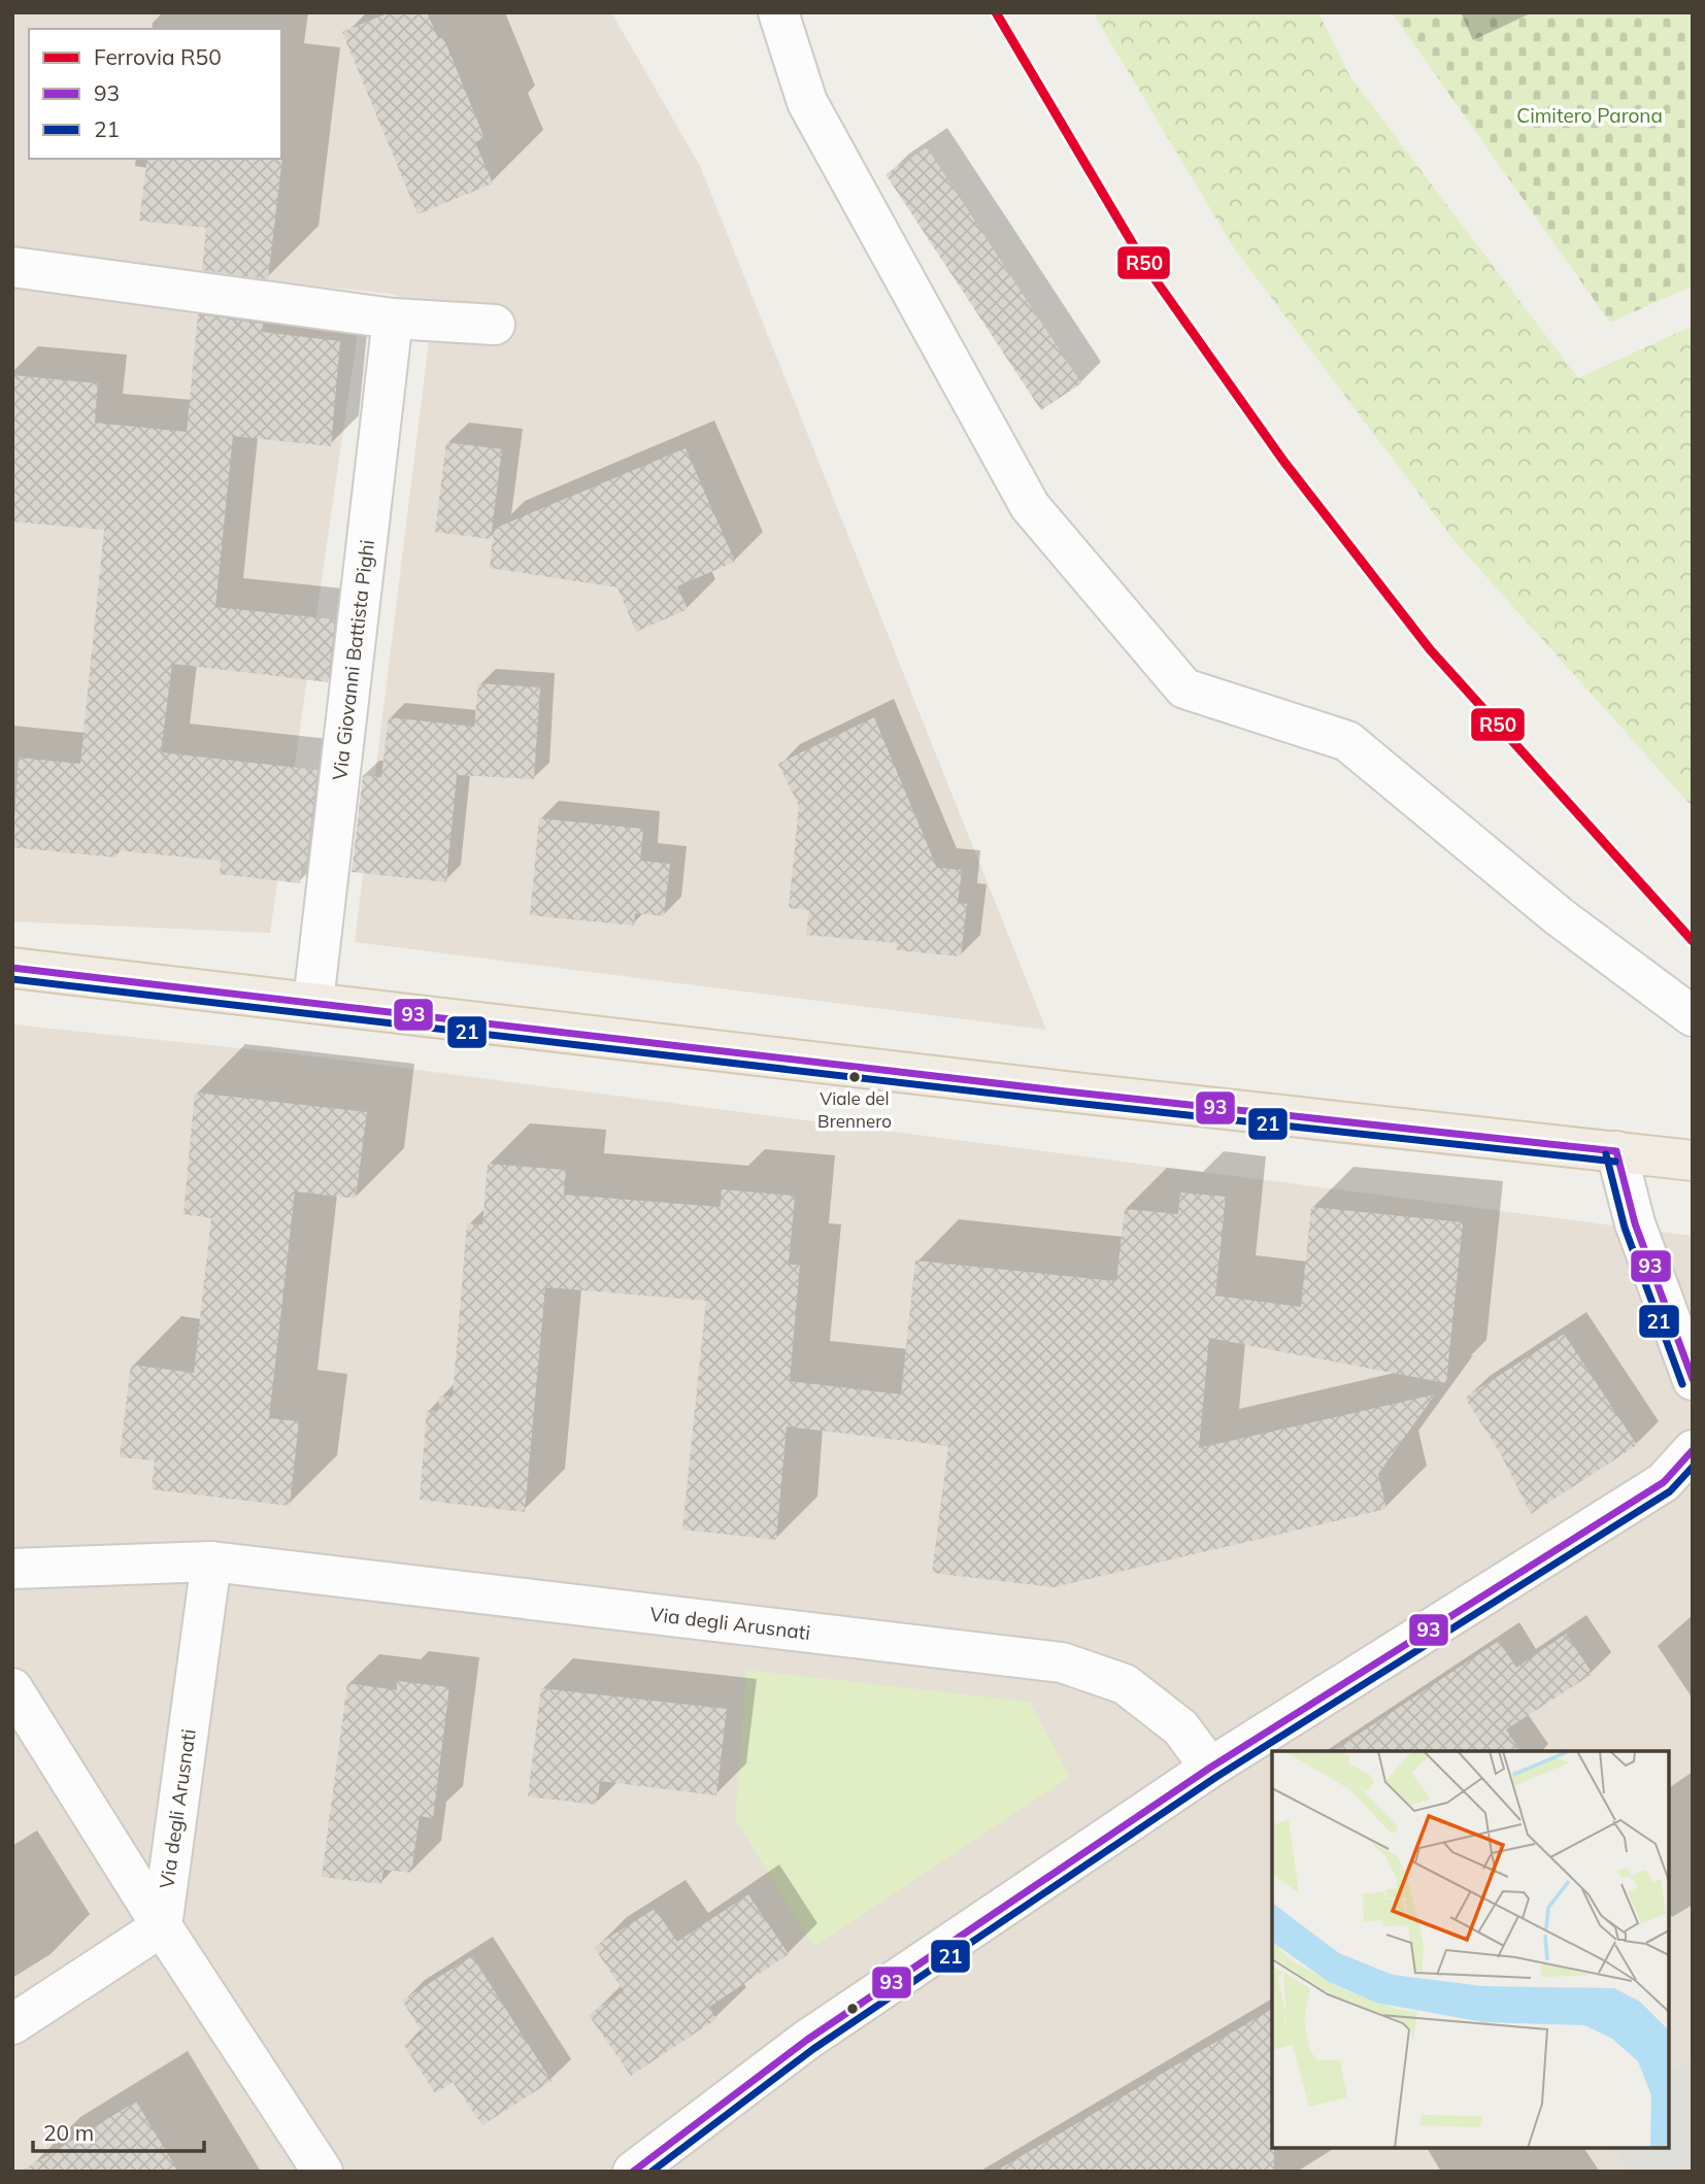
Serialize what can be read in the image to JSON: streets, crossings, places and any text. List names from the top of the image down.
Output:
{
  "streets": {
    "street": ["Via Giovanni Battista Pighi", "Via degli Arusnati"]
  },
  "parks": ["Cimitero Parona"],
  "places": ["Viale del Brennero"],
  "lines": ["rail line R50", "transit line 93", "transit line 21"],
  "legend": ["Ferrovia R50", "93", "21"],
  "scale_bar": "20 m"
}
